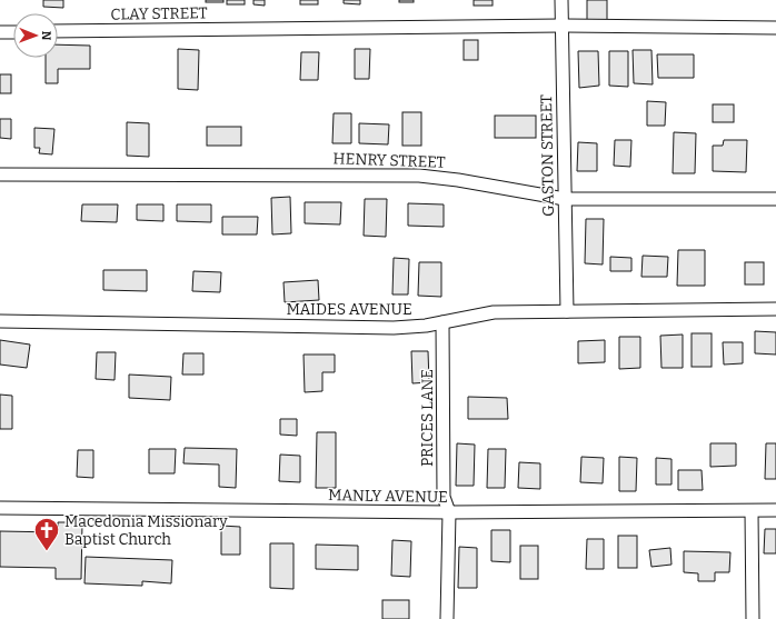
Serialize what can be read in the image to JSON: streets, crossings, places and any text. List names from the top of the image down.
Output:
{
  "streets": {
    "street": [
      "CLAY STREET",
      "GASTON STREET",
      "HENRY STREET",
      "MAIDES AVENUE",
      "PRICES LANE",
      "MANLY AVENUE"
    ]
  },
  "crossings": [
    ["CLAY STREET", "GASTON STREET"],
    ["GASTON STREET", "HENRY STREET"],
    ["GASTON STREET", "MAIDES AVENUE"],
    ["MAIDES AVENUE", "PRICES LANE"],
    ["PRICES LANE", "MANLY AVENUE"]
  ],
  "places": {
    "church": ["Macedonia Missionary Baptist Church"]
  },
  "north": "right"
}
